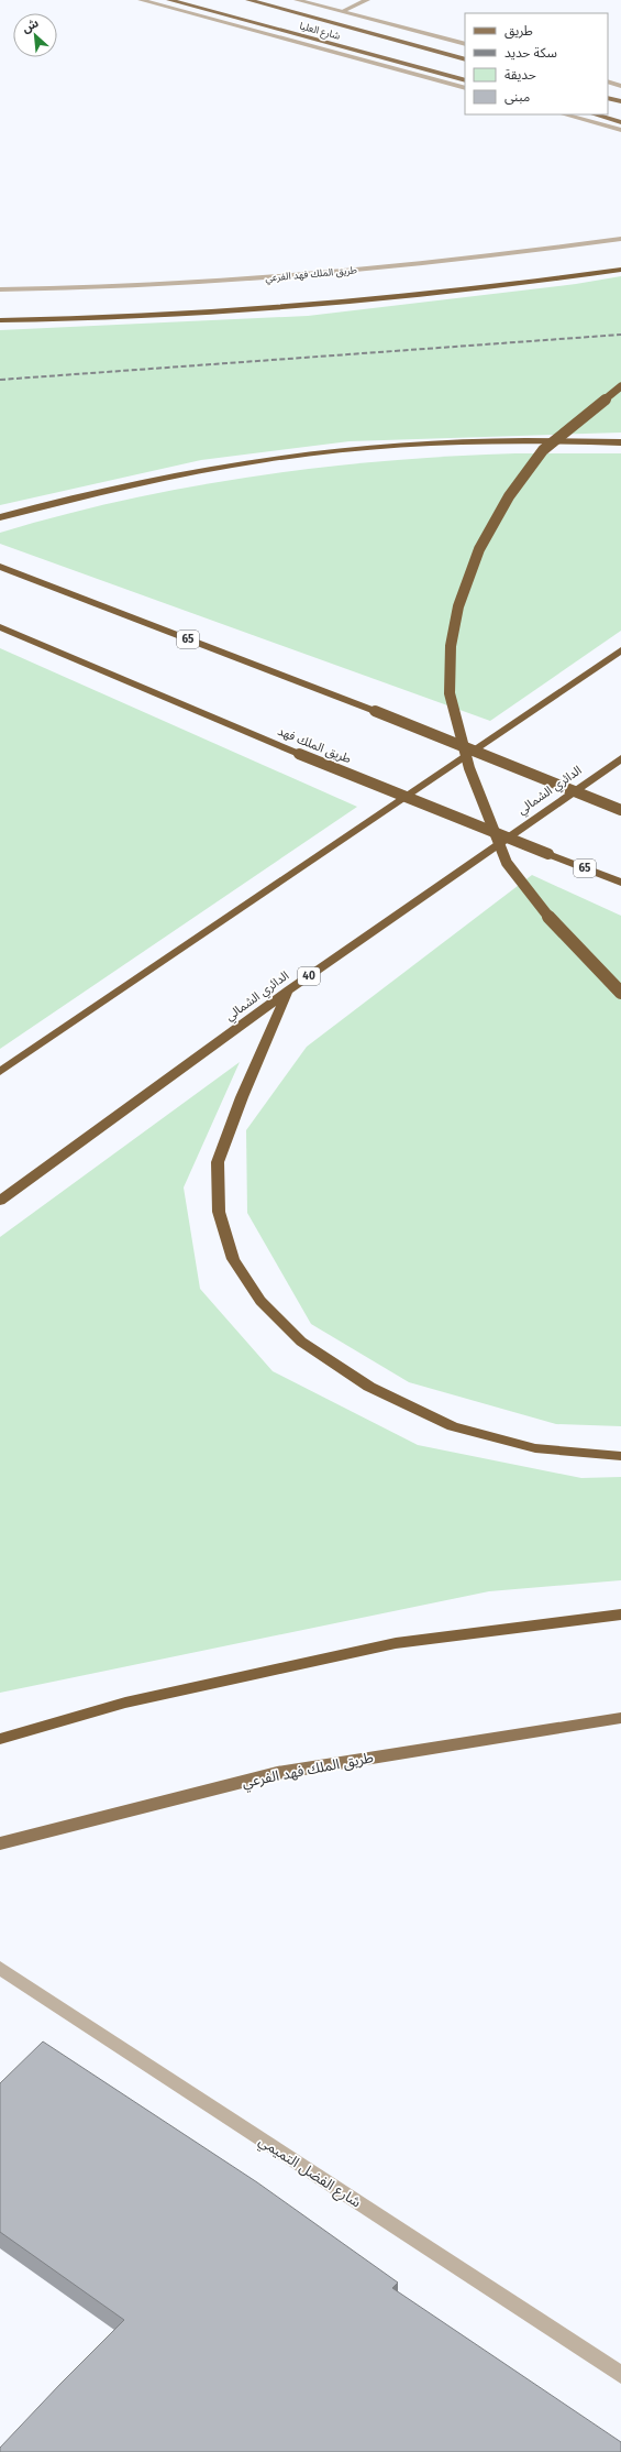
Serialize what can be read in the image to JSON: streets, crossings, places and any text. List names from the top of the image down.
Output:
{
  "streets": {
    "highway": [
      "65",
      "طريق الملك فهد",
      "الدائري الشمالي",
      "40"
    ],
    "main road": ["شارع العليا", "طريق الملك فهد الفرعي"],
    "street": ["شارع الفضل التميمي"]
  },
  "legend": [
    "طريق",
    "سكة حديد",
    "حديقة",
    "مبنى"
  ],
  "north": "top left"
}
